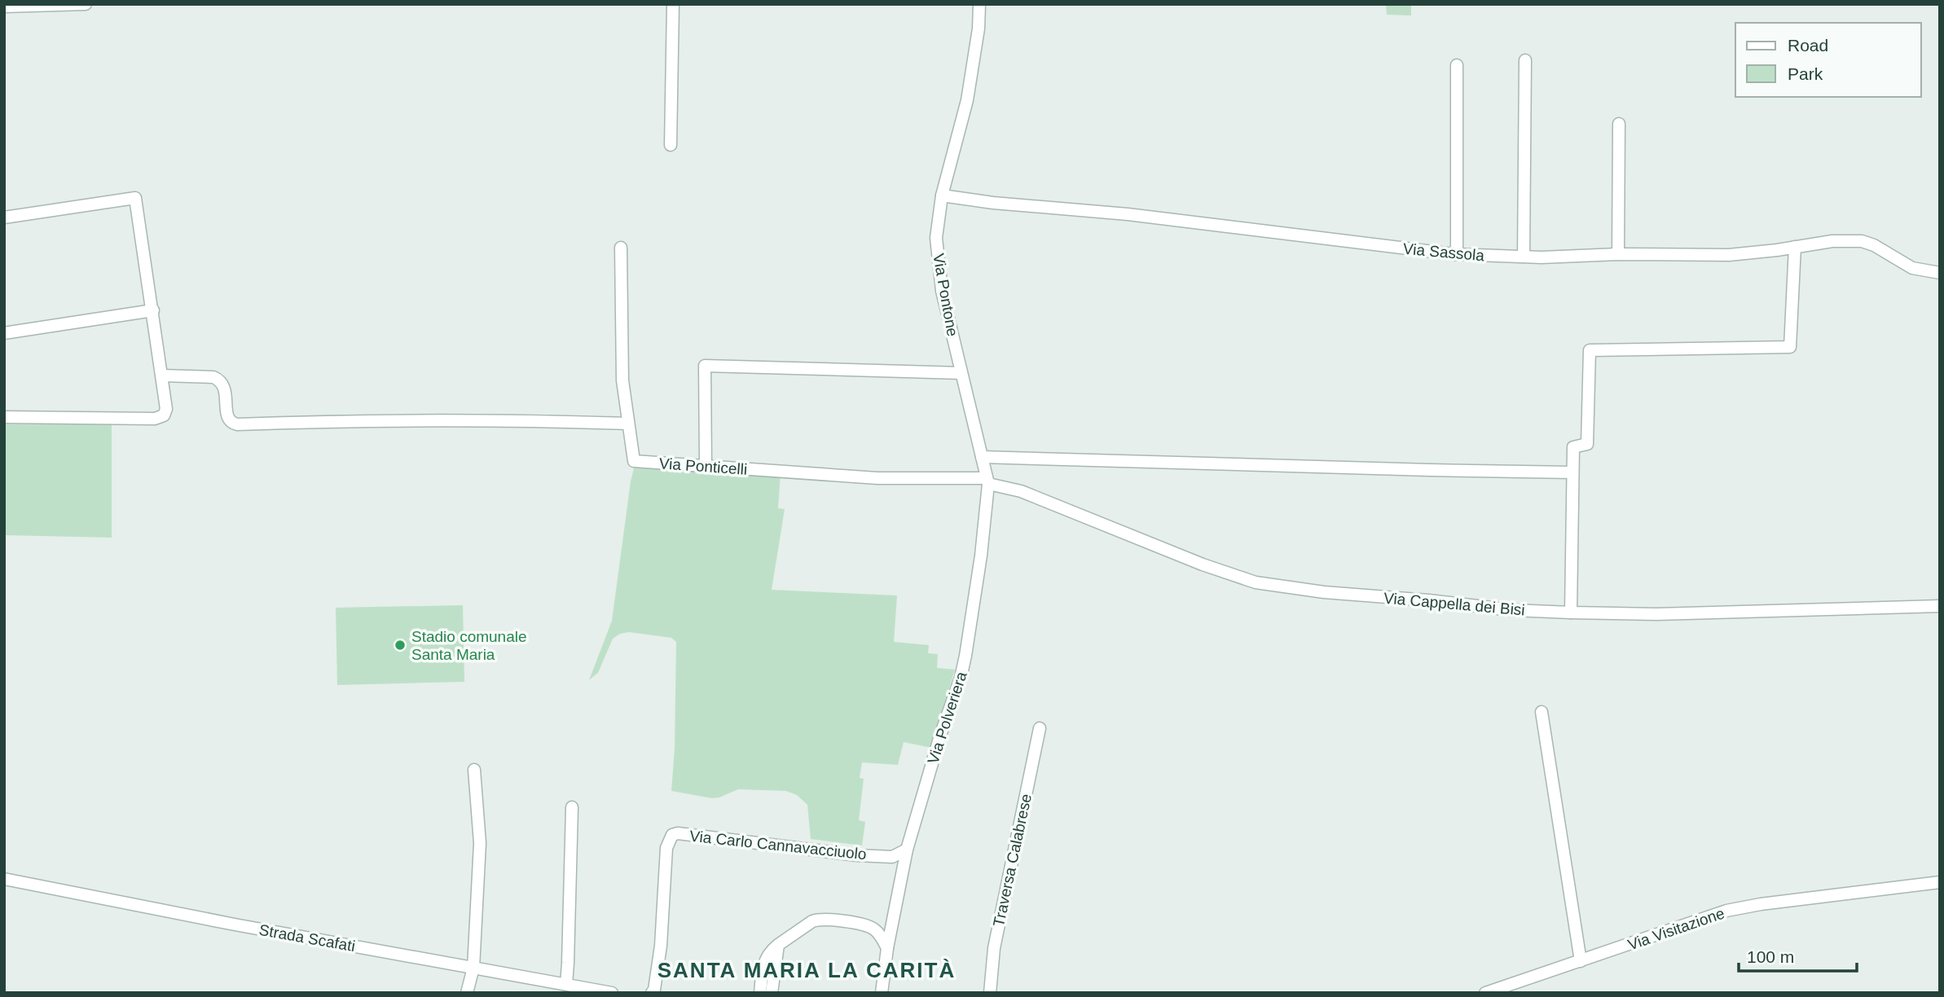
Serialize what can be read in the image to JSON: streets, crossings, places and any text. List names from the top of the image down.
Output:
{
  "streets": {
    "street": [
      "Via Sassola",
      "Via Pontone",
      "Via Ponticelli",
      "Via Cappella dei Bisi",
      "Via Polveriera",
      "Via Carlo Cannavacciuolo",
      "Traversa Calabrese",
      "Via Visitazione",
      "Strada Scafati"
    ]
  },
  "crossings": [
    ["Via Sassola", "Via Pontone"],
    ["Via Pontone", "Via Ponticelli"],
    ["Via Pontone", "Via Cappella dei Bisi"],
    ["Via Pontone", "Via Polveriera"],
    ["Via Ponticelli", "Via Cappella dei Bisi"],
    ["Via Ponticelli", "Via Polveriera"],
    ["Via Cappella dei Bisi", "Via Polveriera"]
  ],
  "districts": ["SANTA MARIA LA CARITÀ"],
  "places": ["Stadio comunale Santa Maria"],
  "legend": ["Road", "Park"],
  "scale_bar": "100 m"
}
